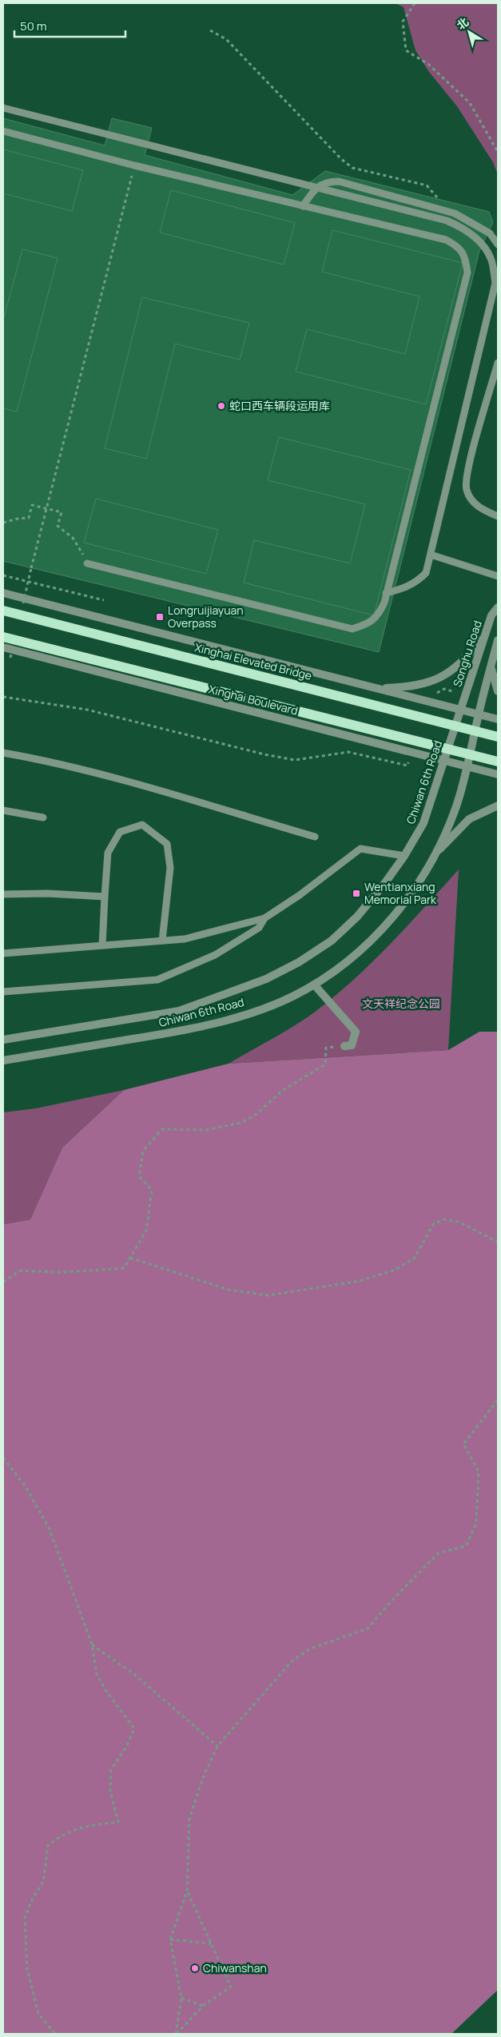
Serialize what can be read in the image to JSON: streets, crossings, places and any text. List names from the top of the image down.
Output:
{
  "streets": {
    "main road": ["Xinghai Elevated Bridge"],
    "street": ["Songhu Road", "Xinghai Boulevard", "Chiwan 6th Road"]
  },
  "crossings": [
    ["Songhu Road", "Chiwan 6th Road"],
    ["Xinghai Boulevard", "Chiwan 6th Road"]
  ],
  "parks": ["文天祥纪念公园"],
  "places": {
    "other": ["蛇口西车辆段运用库", "Chiwanshan"],
    "transit": ["Longruijiayuan Overpass", "Wentianxiang Memorial Park"]
  },
  "scale_bar": "50 m",
  "north": "top left"
}
